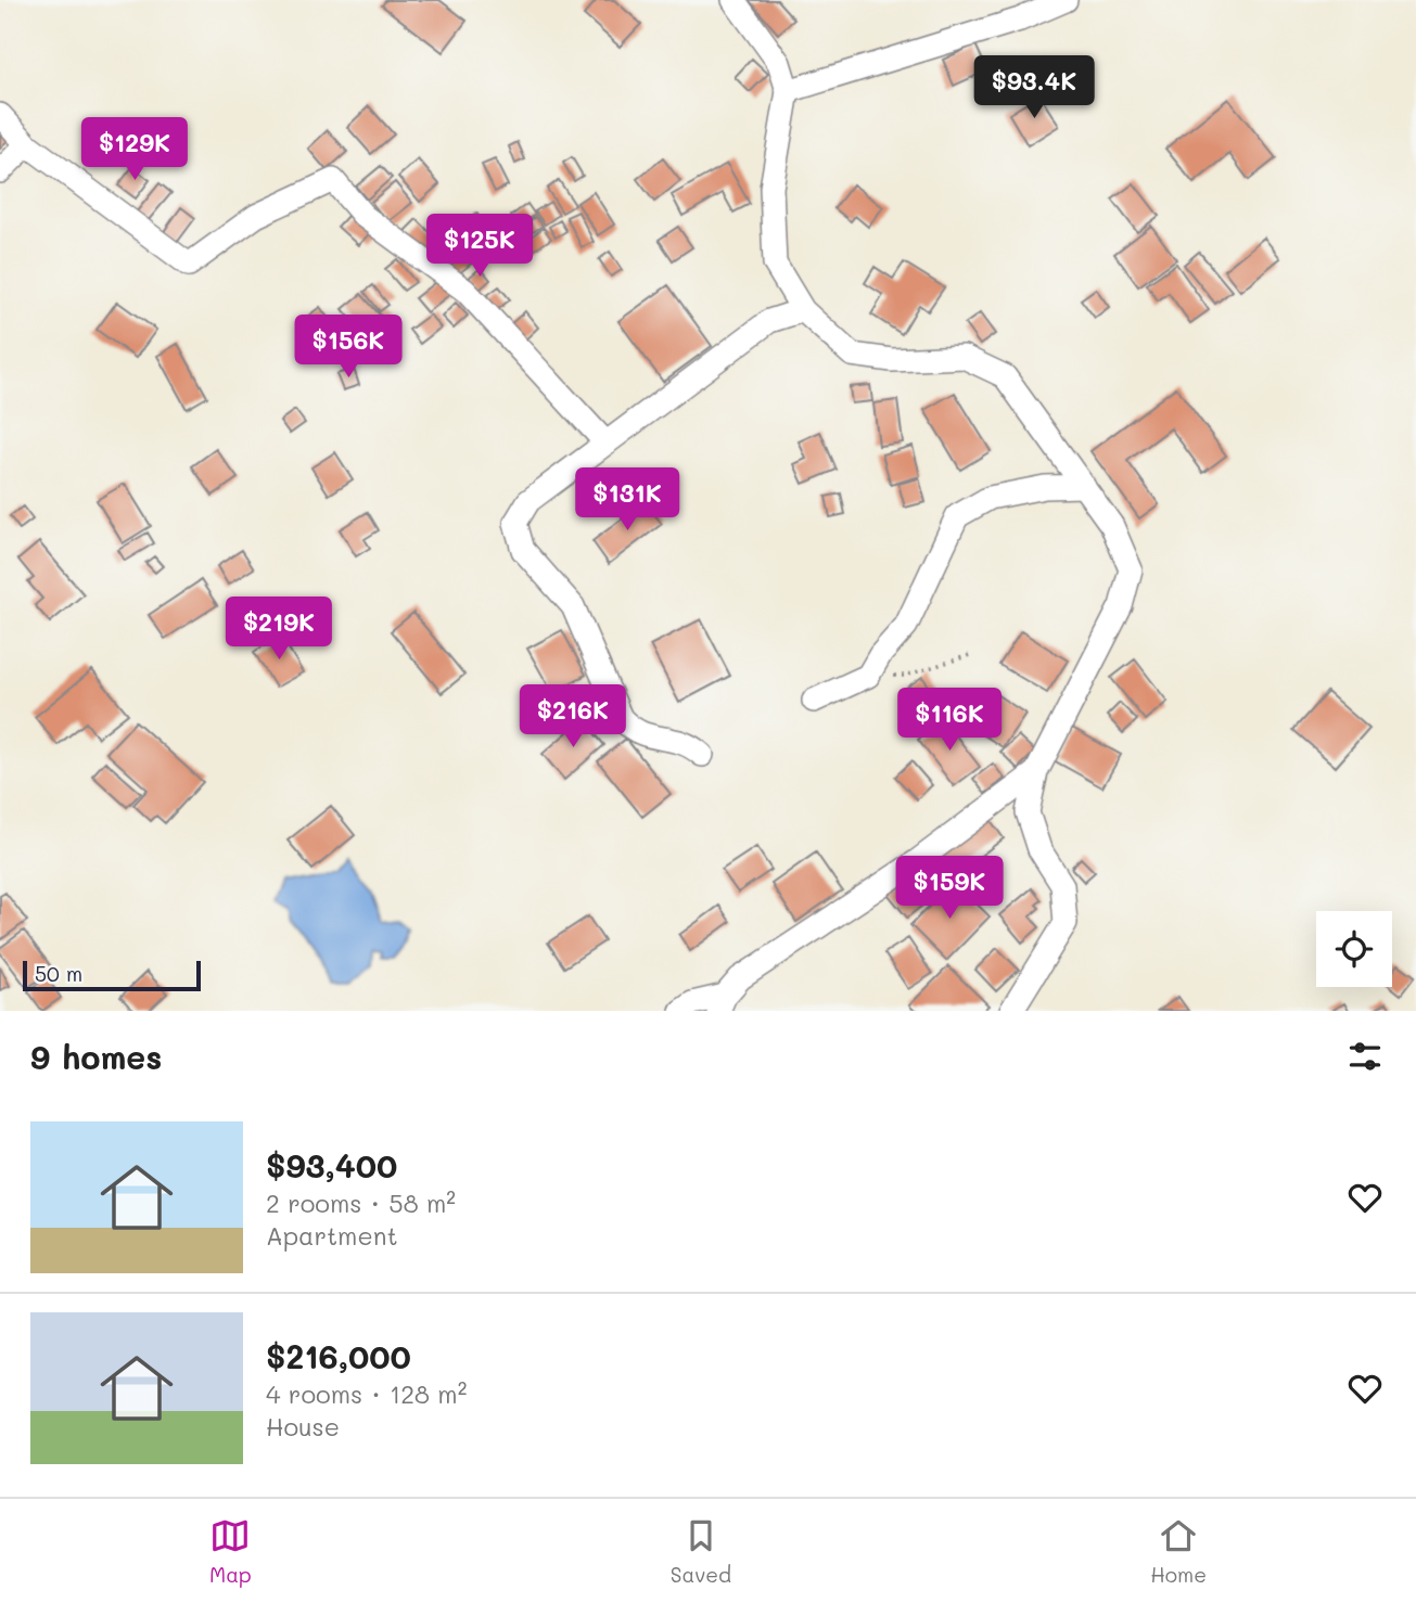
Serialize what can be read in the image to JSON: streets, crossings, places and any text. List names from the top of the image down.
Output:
{
  "scale_bar": "50 m",
  "page": {
    "price": [
      "$93.4K",
      "$129K",
      "$125K",
      "$156K",
      "$131K",
      "$219K",
      "$216K",
      "$116K",
      "$159K"
    ],
    "scale": "50 m",
    "heading": "9 homes",
    "list": [
      {
        "name": "$93,400",
        "note": "2 rooms · 58 m² · Apartment"
      },
      {
        "name": "$216,000",
        "note": "4 rooms · 128 m² · House"
      }
    ],
    "tabs": ["Map", "Saved", "Home"]
  }
}
